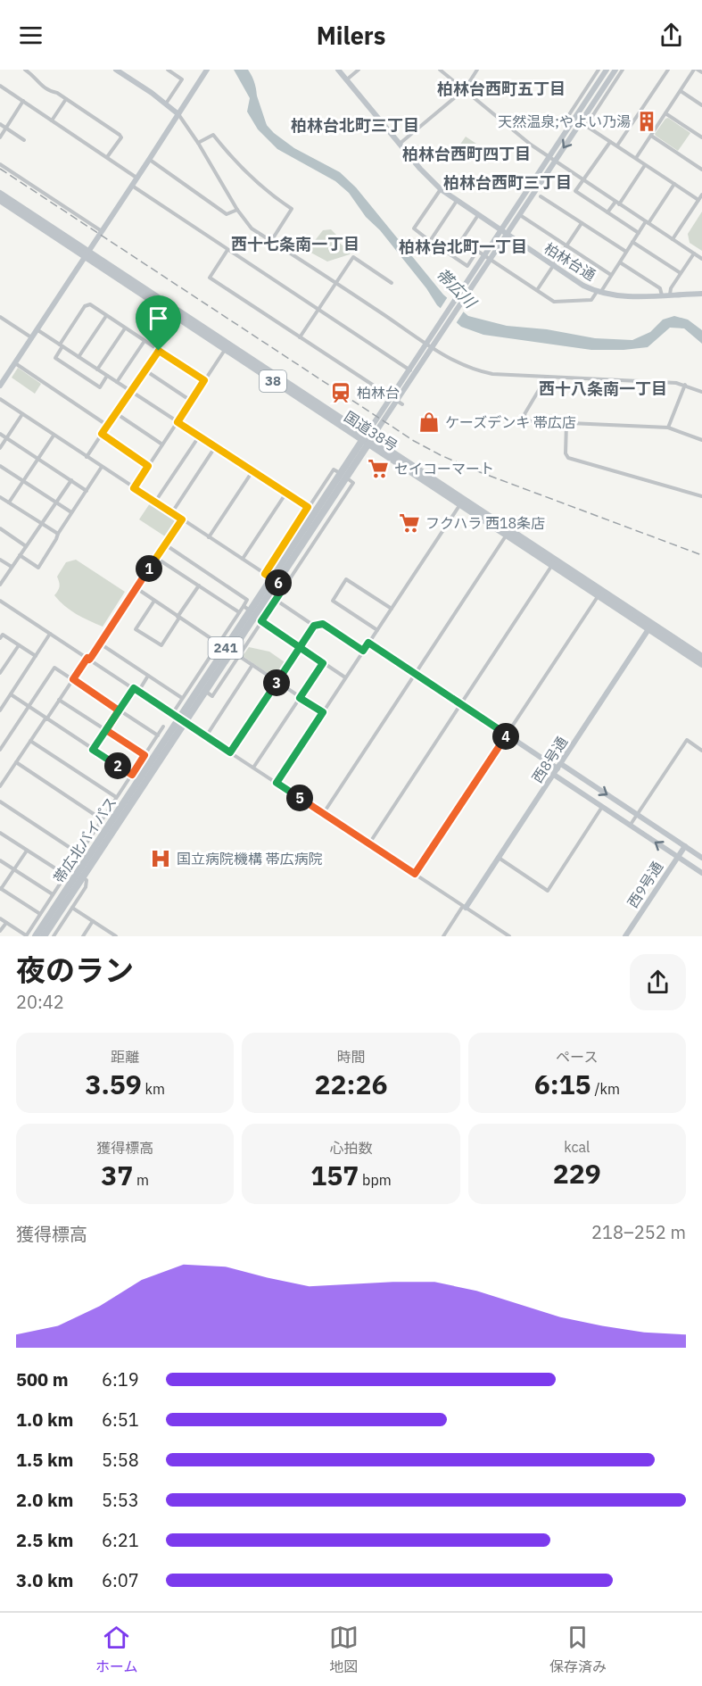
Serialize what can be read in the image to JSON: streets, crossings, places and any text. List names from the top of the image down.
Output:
{
  "streets": {
    "highway": [
      "38",
      "国道38号",
      "241",
      "帯広北バイパス"
    ],
    "street": ["柏林台通", "西8号通", "西9号通"]
  },
  "crossings": [
    ["国道38号", "241"],
    ["国道38号", "西8号通"],
    ["241", "帯広北バイパス"]
  ],
  "districts": [
    "柏林台西町五丁目",
    "柏林台北町三丁目",
    "柏林台西町四丁目",
    "柏林台西町三丁目",
    "西十七条南一丁目",
    "柏林台北町一丁目",
    "西十八条南一丁目"
  ],
  "water": ["帯広川"],
  "places": {
    "building": ["天然温泉;やよい乃湯"],
    "station": ["柏林台"],
    "shop": ["ケーズデンキ 帯広店"],
    "supermarket": ["セイコーマート", "フクハラ 西18条店"],
    "hospital": ["国立病院機構 帯広病院"]
  },
  "page": {
    "header": "Milers",
    "pins": [
      "1",
      "6",
      "3",
      "4",
      "2",
      "5"
    ],
    "heading": ["夜のラン", "20:42"],
    "stats": [
      ["距離", "3.59 km"],
      ["時間", "22:26"],
      ["ペース", "6:15 /km"],
      ["獲得標高", "37 m"],
      ["心拍数", "157 bpm"],
      ["kcal", "229"]
    ],
    "chart": ["獲得標高", "218–252 m"],
    "list": [
      {
        "name": "500 m",
        "note": "6:19"
      },
      {
        "name": "1.0 km",
        "note": "6:51"
      },
      {
        "name": "1.5 km",
        "note": "5:58"
      },
      {
        "name": "2.0 km",
        "note": "5:53"
      },
      {
        "name": "2.5 km",
        "note": "6:21"
      },
      {
        "name": "3.0 km",
        "note": "6:07"
      }
    ],
    "tabs": ["ホーム", "地図", "保存済み"]
  }
}
